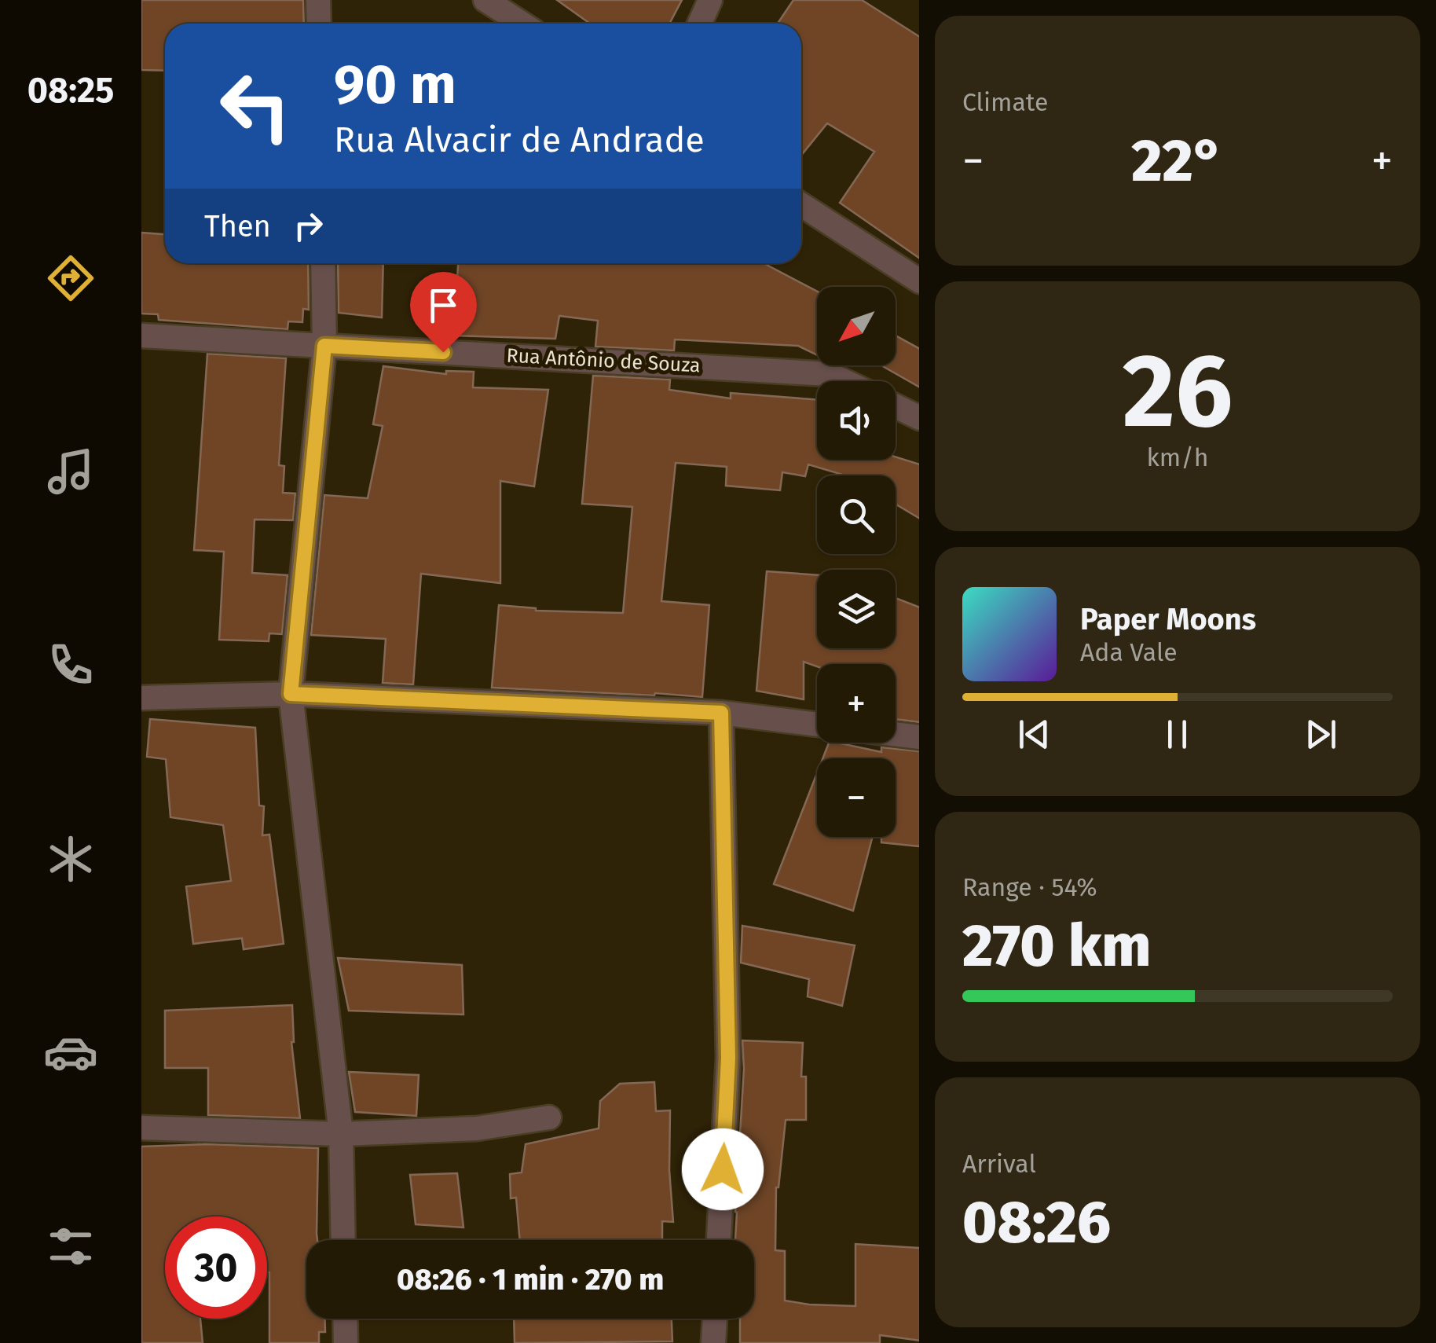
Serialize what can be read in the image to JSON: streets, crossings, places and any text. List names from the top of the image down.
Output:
{
  "streets": {
    "street": ["Rua Antônio de Souza"]
  },
  "north": "bottom left",
  "page": {
    "tabs": "08:25",
    "tile": [
      "Climate",
      ["26", "km/h"],
      ["Range · 54%", "270 km"],
      ["Arrival", "08:26"]
    ],
    "turn": ["90 m", "Rua Alvacir de Andrade"],
    "heat": ["−", "22°", "+"],
    "then": "Then",
    "map_buttons": ["+", "−"],
    "song": ["Paper Moons", "Ada Vale"],
    "limit": "30",
    "trip": "08:26 · 1 min · 270 m"
  }
}
